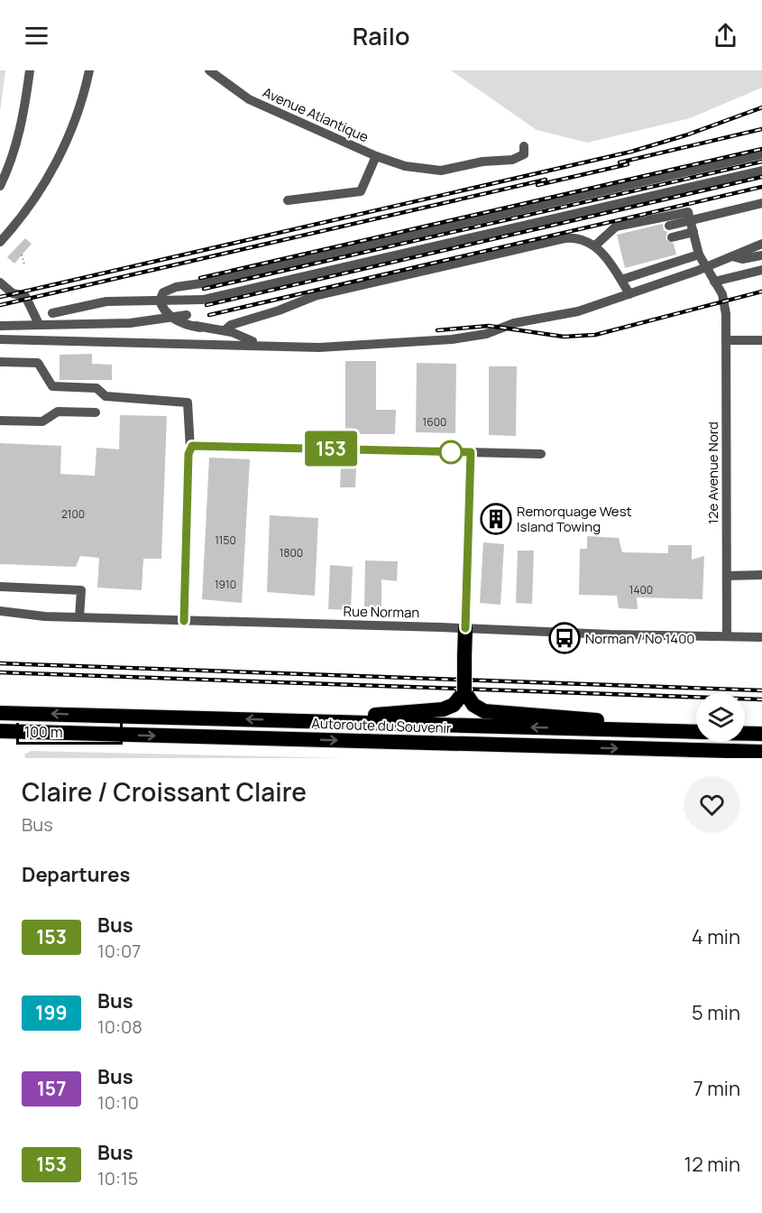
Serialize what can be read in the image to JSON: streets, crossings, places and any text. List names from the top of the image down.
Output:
{
  "streets": {
    "highway": ["Autoroute du Souvenir"],
    "street": ["Avenue Atlantique", "12e Avenue Nord", "Rue Norman"]
  },
  "crossings": [
    ["12e Avenue Nord", "Rue Norman"]
  ],
  "places": {
    "building": ["Remorquage West Island Towing"],
    "bus stop": ["Norman / No 1400"]
  },
  "lines": ["bus line 153"],
  "house_numbers": [
    "1600",
    "2100",
    "1150",
    "1800",
    "1910",
    "1400"
  ],
  "scale_bar": "100 m",
  "page": {
    "header": "Railo",
    "on_map": "153",
    "scale": "100 m",
    "heading": [
      ["Claire / Croissant Claire", "Bus"],
      "Departures"
    ],
    "list": [
      {
        "mark": "153",
        "name": "Bus",
        "note": "10:07",
        "value": "4 min"
      },
      {
        "mark": "199",
        "name": "Bus",
        "note": "10:08",
        "value": "5 min"
      },
      {
        "mark": "157",
        "name": "Bus",
        "note": "10:10",
        "value": "7 min"
      },
      {
        "mark": "153",
        "name": "Bus",
        "note": "10:15",
        "value": "12 min"
      }
    ]
  }
}
